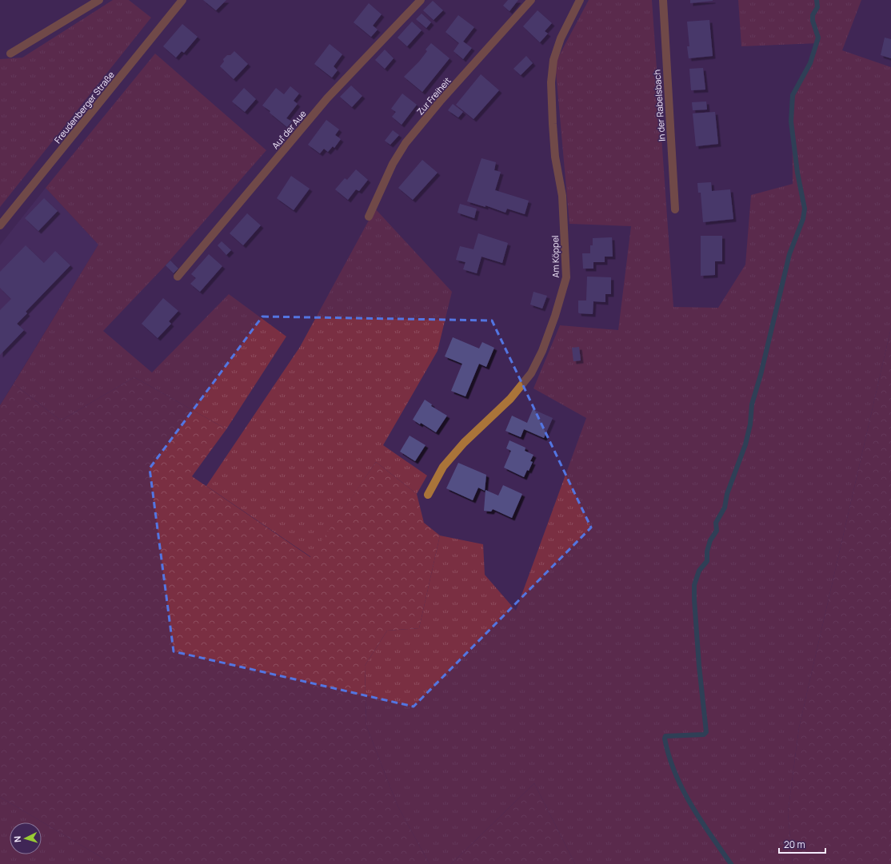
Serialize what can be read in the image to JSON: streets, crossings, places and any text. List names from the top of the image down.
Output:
{
  "streets": {
    "street": [
      "Zur Freiheit",
      "In der Rabelsbach",
      "Freudenberger Straße",
      "Auf der Aue",
      "Am Köppel"
    ]
  },
  "scale_bar": "20 m",
  "north": "left"
}
